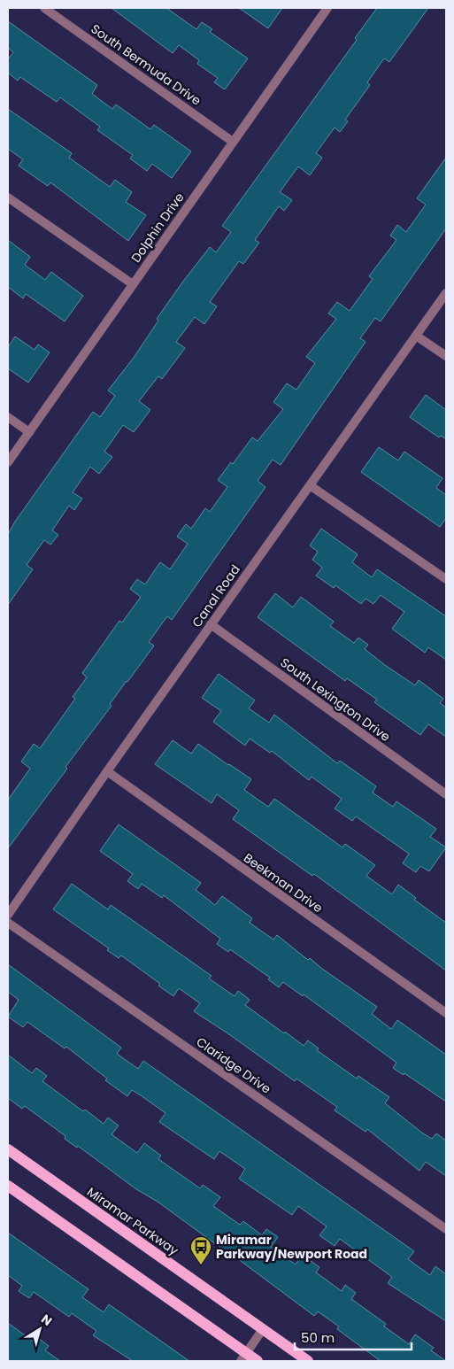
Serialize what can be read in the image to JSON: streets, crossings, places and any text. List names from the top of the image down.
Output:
{
  "streets": {
    "main road": ["Miramar Parkway"],
    "street": [
      "South Bermuda Drive",
      "Dolphin Drive",
      "Canal Road",
      "South Lexington Drive",
      "Beekman Drive",
      "Claridge Drive"
    ]
  },
  "crossings": [
    ["South Bermuda Drive", "Dolphin Drive"],
    ["Canal Road", "South Lexington Drive"],
    ["Canal Road", "Beekman Drive"]
  ],
  "places": {
    "bus stop": ["Miramar Parkway/Newport Road"]
  },
  "scale_bar": "50 m",
  "north": "top right"
}
